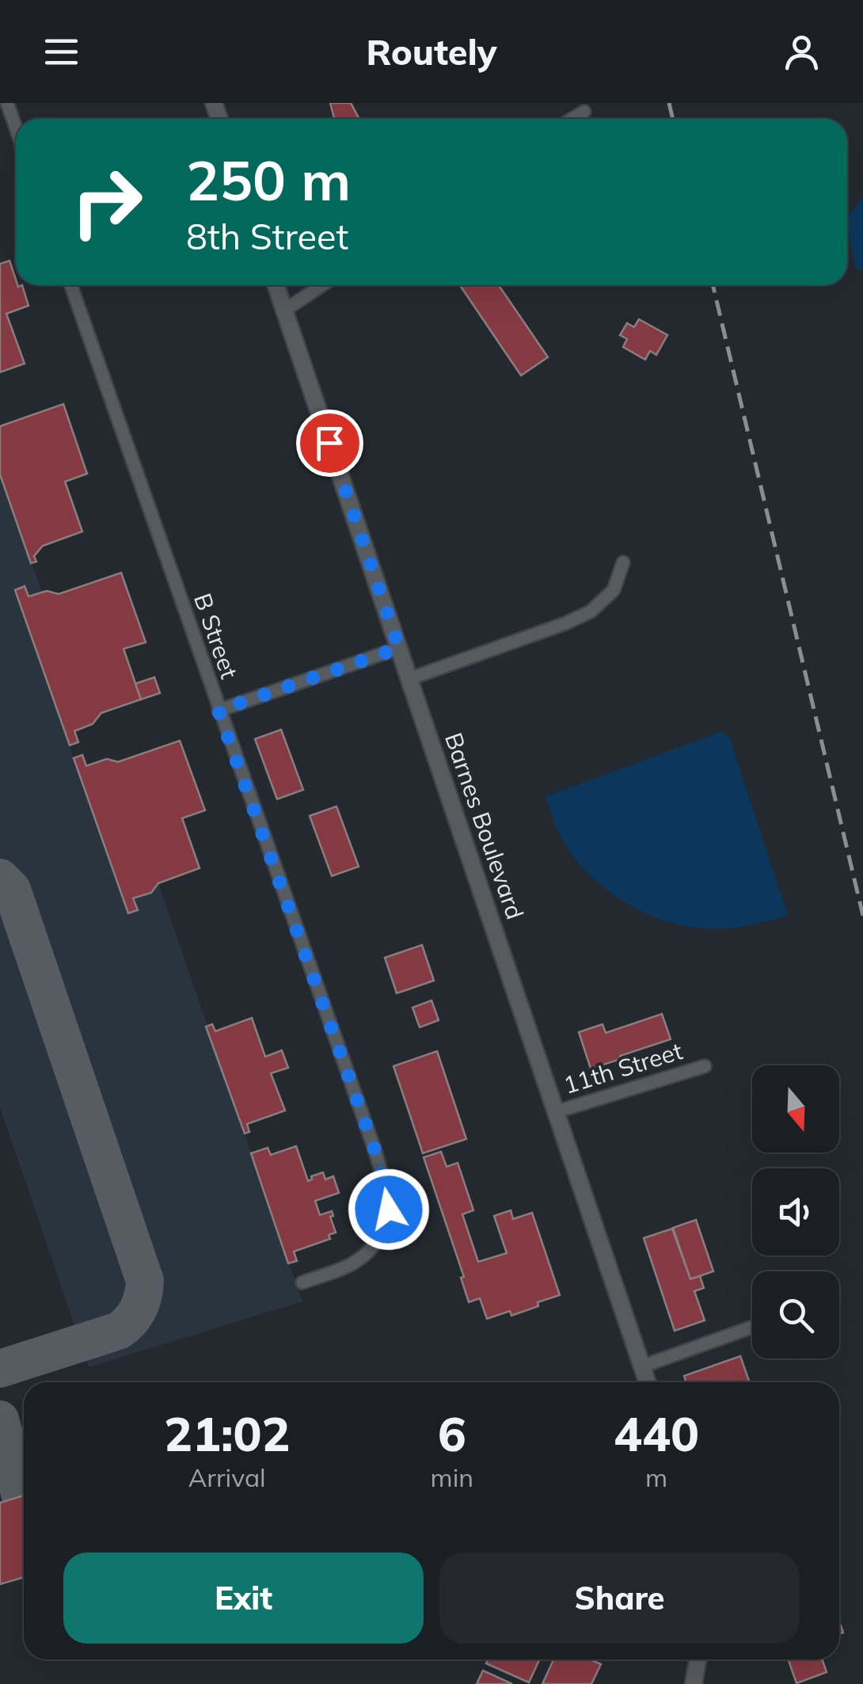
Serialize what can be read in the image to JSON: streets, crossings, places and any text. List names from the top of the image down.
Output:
{
  "streets": {
    "street": ["B Street", "Barnes Boulevard", "11th Street"]
  },
  "crossings": [
    ["Barnes Boulevard", "11th Street"]
  ],
  "north": "bottom",
  "page": {
    "header": "Routely",
    "turn": ["250 m", "8th Street"],
    "eta": [
      "21:02",
      "Arrival",
      "6",
      "min",
      "440",
      "m"
    ],
    "buttons": ["Exit", "Share"]
  }
}
